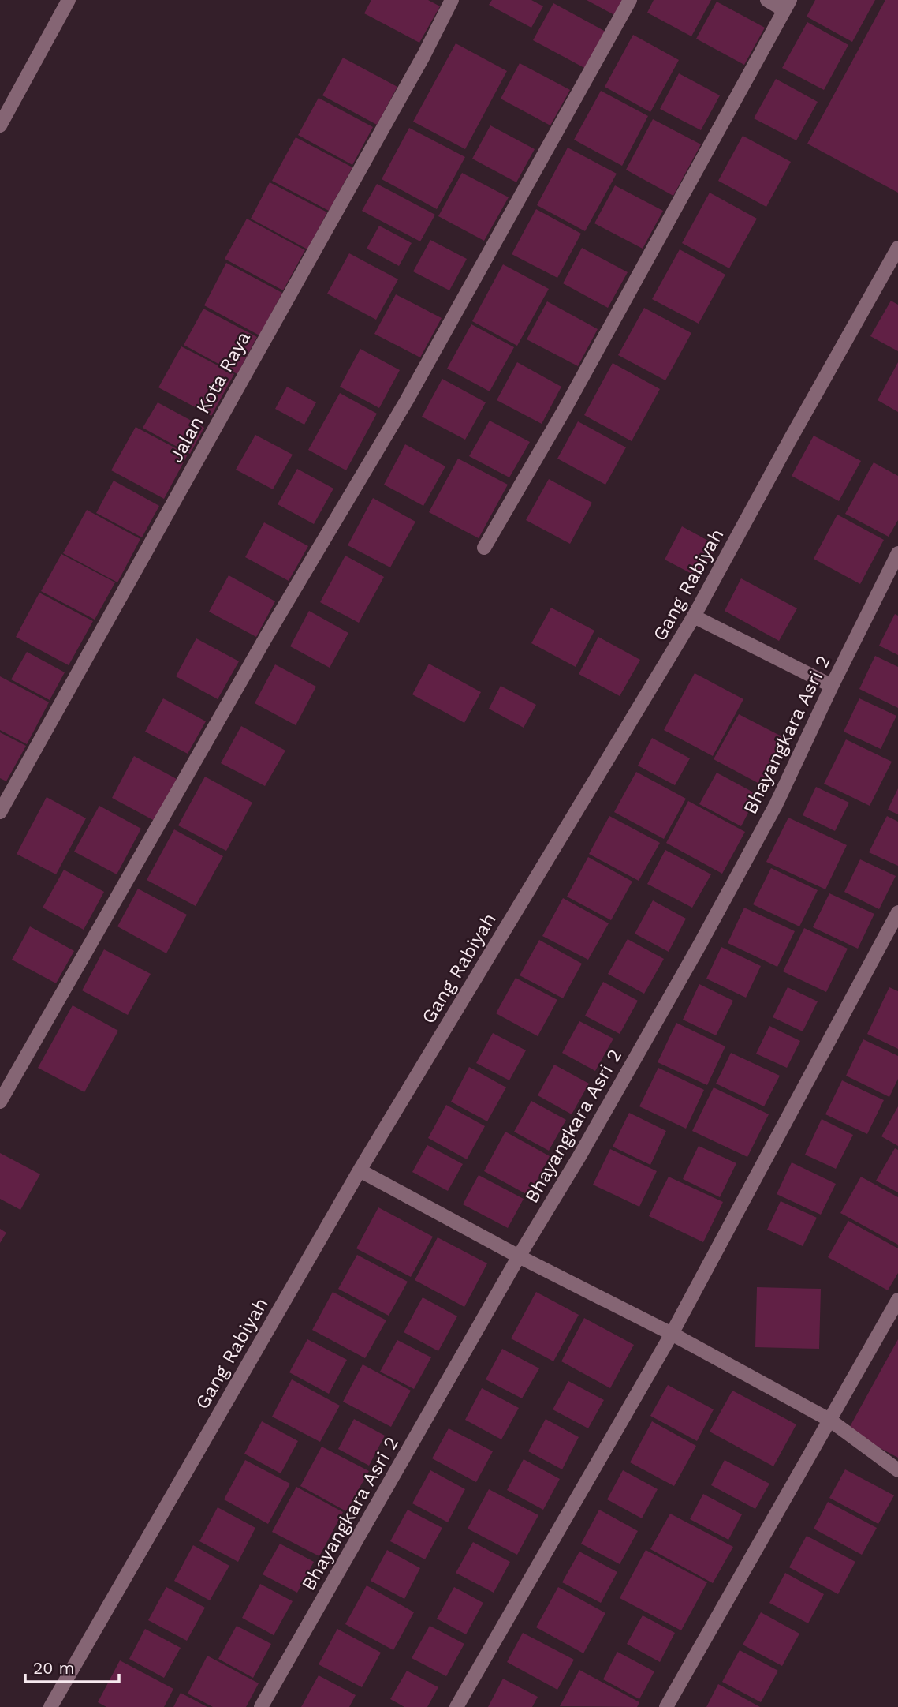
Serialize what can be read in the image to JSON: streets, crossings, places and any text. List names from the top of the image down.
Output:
{
  "streets": {
    "street": ["Jalan Kota Raya", "Gang Rabiyah", "Bhayangkara Asri 2"]
  },
  "scale_bar": "20 m"
}
